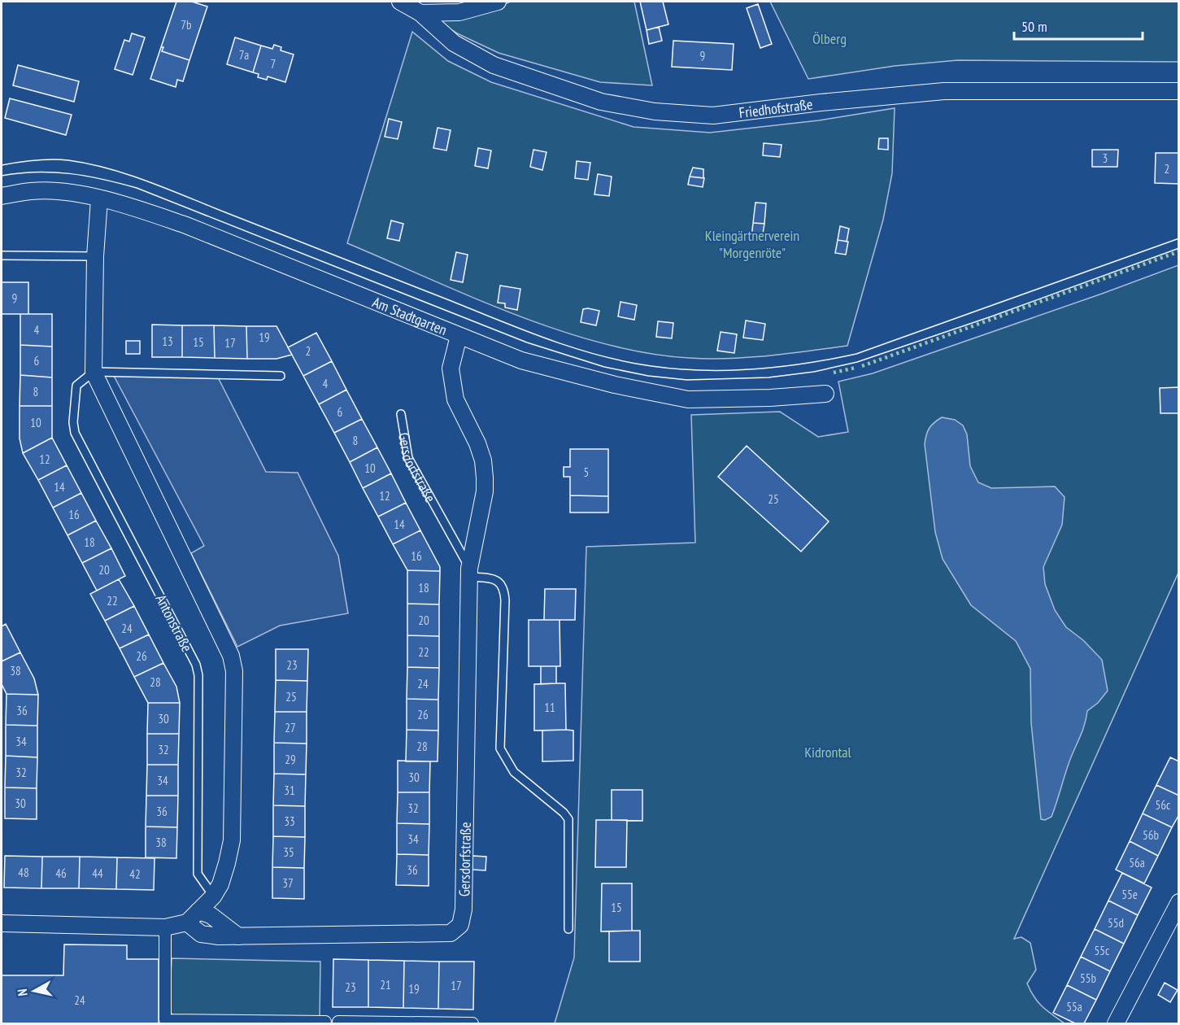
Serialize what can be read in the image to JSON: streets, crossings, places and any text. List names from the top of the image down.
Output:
{
  "streets": {
    "street": ["Friedhofstraße", "Am Stadtgarten", "Gersdorfstraße"],
    "lane": ["Antonstraße"]
  },
  "crossings": [
    ["Am Stadtgarten", "Gersdorfstraße"]
  ],
  "parks": ["Ölberg", "Kleingärtnerverein \"Morgenröte\"", "Kidrontal"],
  "house_numbers": [
    "7b",
    "7a",
    "9",
    "7",
    "3",
    "2",
    "9",
    "4",
    "19",
    "13",
    "15",
    "17",
    "2",
    "6",
    "4",
    "8",
    "6",
    "10",
    "8",
    "12",
    "10",
    "5",
    "14",
    "12",
    "25",
    "16",
    "14",
    "18",
    "16",
    "20",
    "18",
    "22",
    "20",
    "24",
    "22",
    "26",
    "23",
    "38",
    "28",
    "24",
    "25",
    "11",
    "36",
    "26",
    "30",
    "27",
    "34",
    "28",
    "32",
    "29",
    "32",
    "30",
    "34",
    "31",
    "30",
    "56c",
    "32",
    "36",
    "33",
    "56b",
    "34",
    "38",
    "35",
    "56a",
    "36",
    "48",
    "46",
    "44",
    "42",
    "37",
    "55e",
    "15",
    "55d",
    "55c",
    "55b",
    "21",
    "17",
    "23",
    "19",
    "24",
    "55a"
  ],
  "scale_bar": "50 m",
  "north": "left"
}
